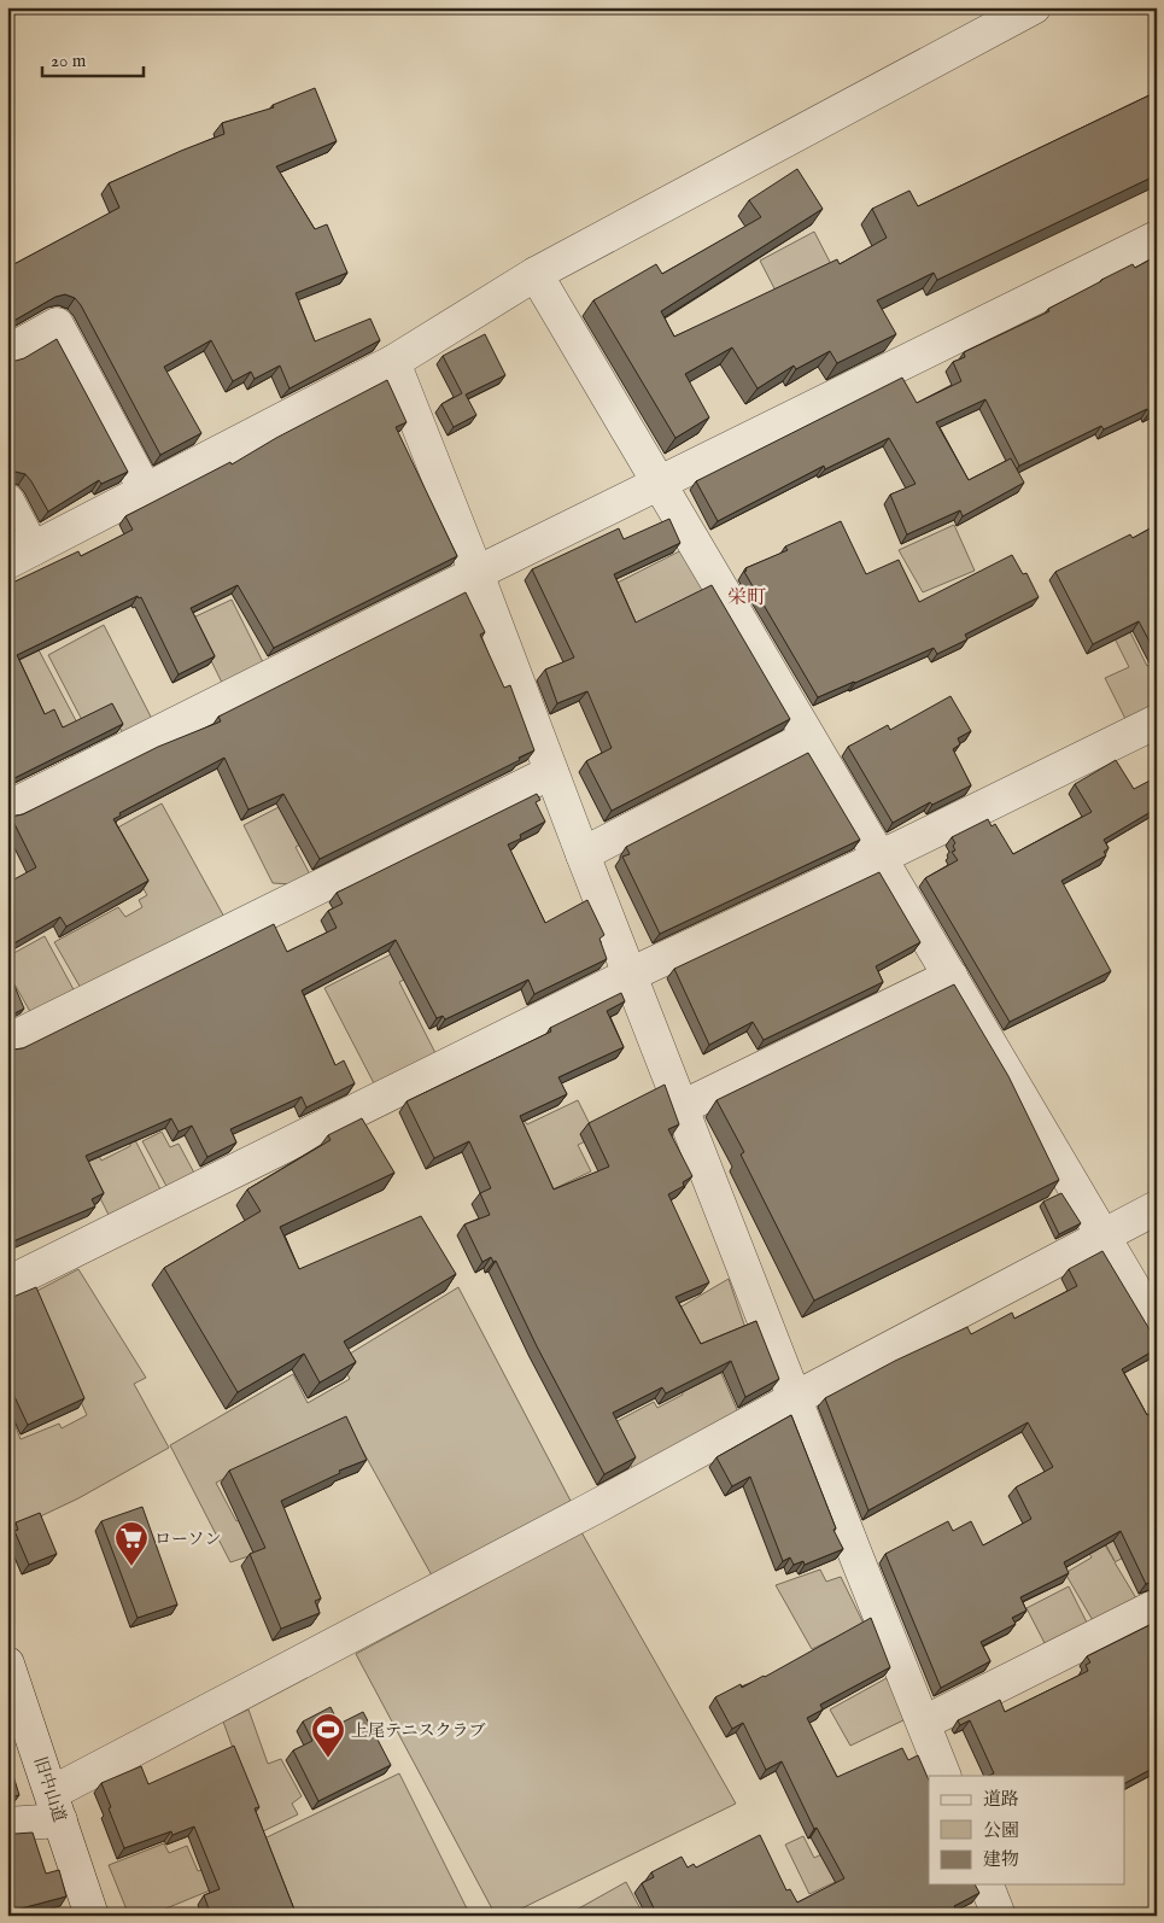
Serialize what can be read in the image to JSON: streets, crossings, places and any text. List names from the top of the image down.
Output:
{
  "streets": {
    "street": ["旧中山道"]
  },
  "districts": ["栄町"],
  "places": {
    "supermarket": ["ローソン"],
    "sports": ["上尾テニスクラブ"]
  },
  "legend": ["道路", "公園", "建物"],
  "scale_bar": "20 m"
}
